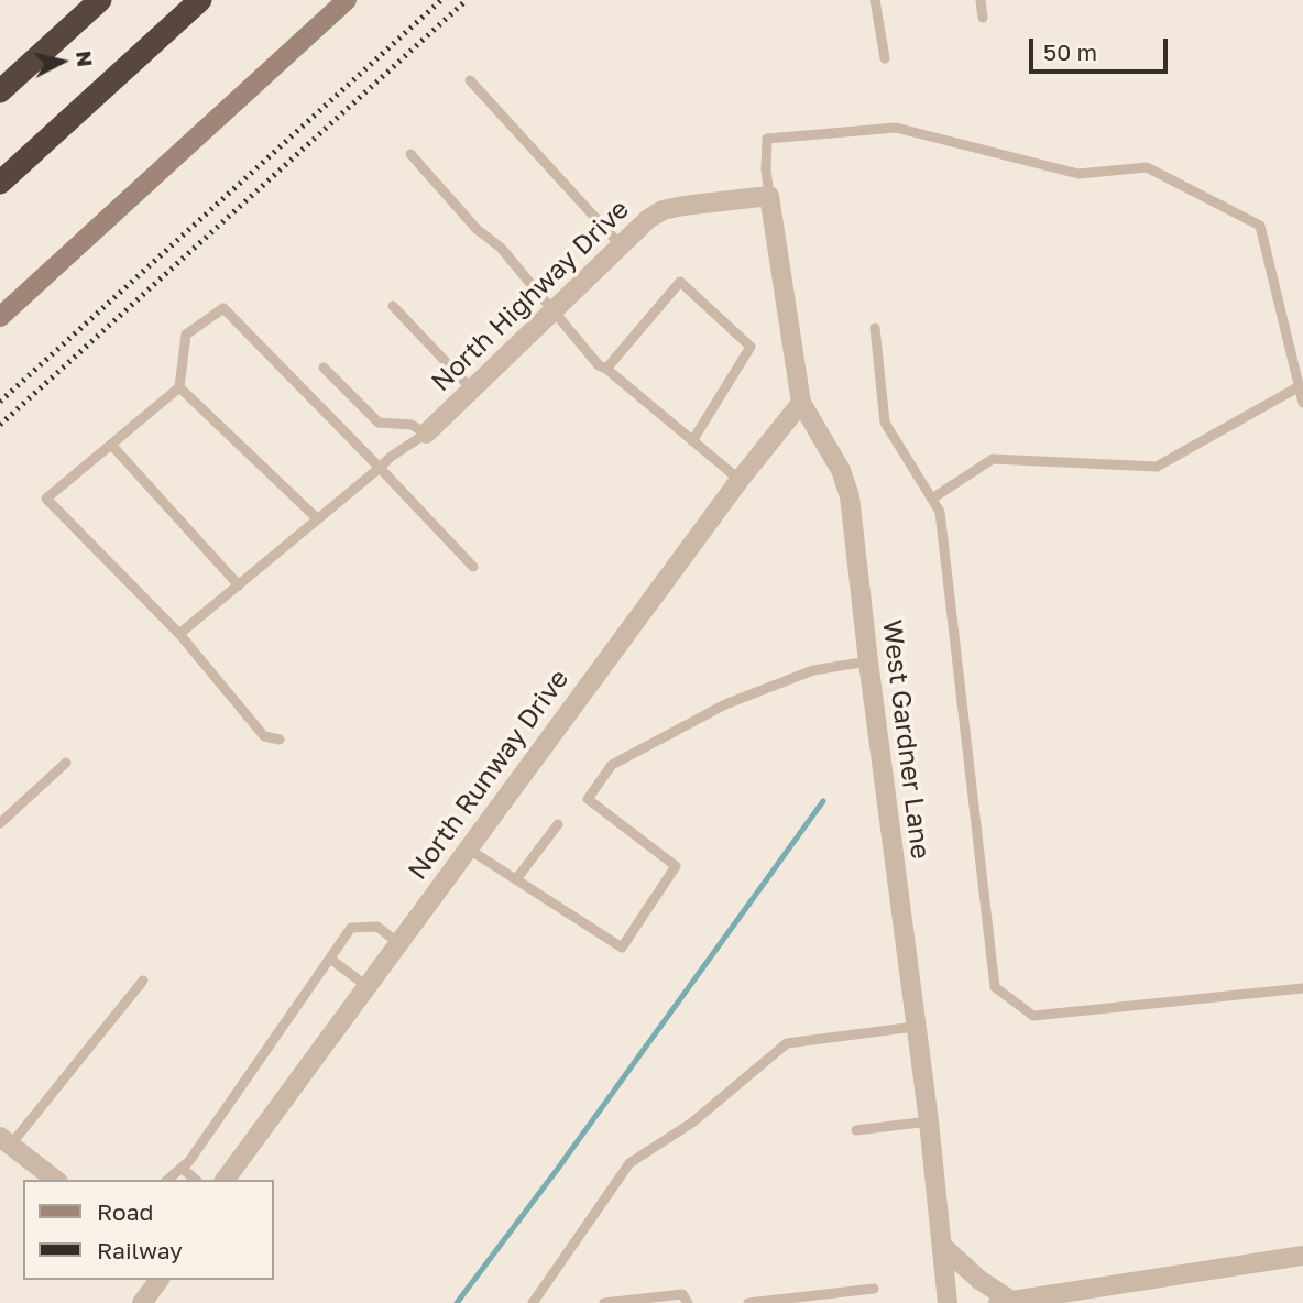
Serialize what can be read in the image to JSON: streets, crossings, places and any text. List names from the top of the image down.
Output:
{
  "streets": {
    "street": ["North Highway Drive", "West Gardner Lane", "North Runway Drive"]
  },
  "crossings": [
    ["North Highway Drive", "West Gardner Lane"],
    ["West Gardner Lane", "North Runway Drive"]
  ],
  "legend": ["Road", "Railway"],
  "scale_bar": "50 m",
  "north": "right"
}
